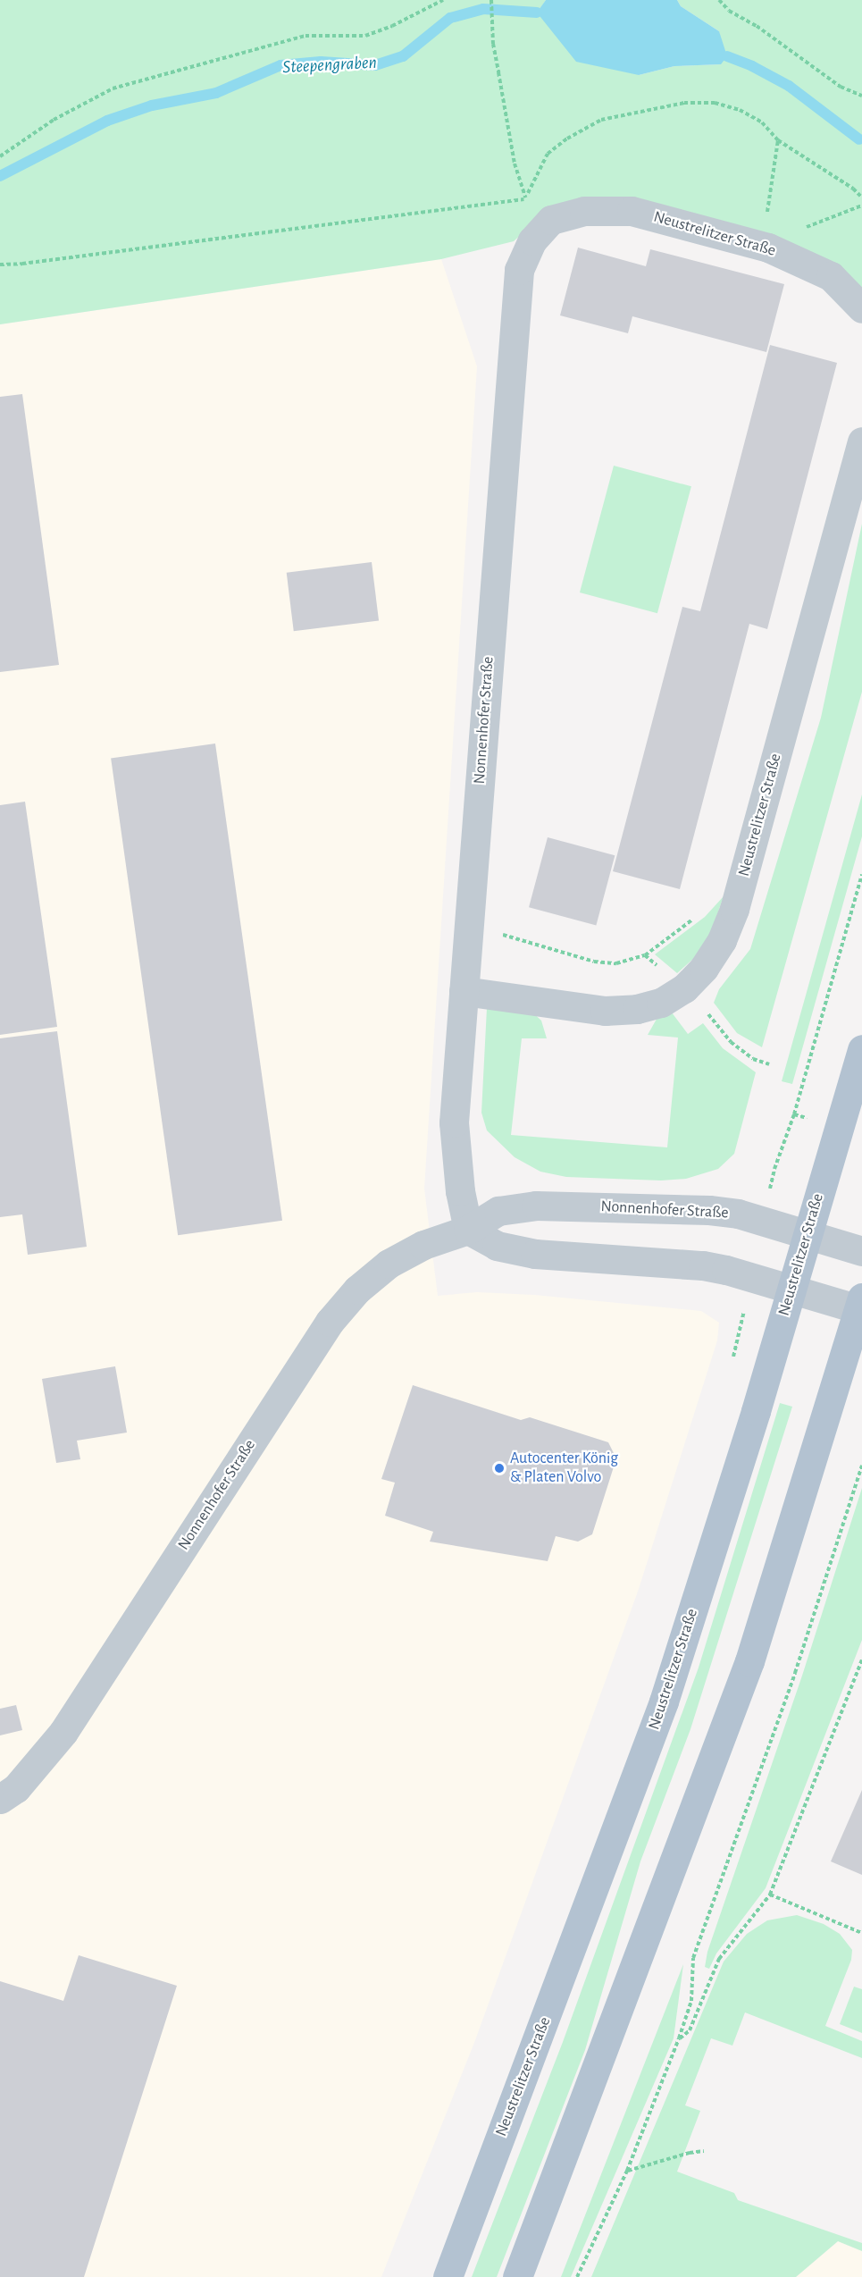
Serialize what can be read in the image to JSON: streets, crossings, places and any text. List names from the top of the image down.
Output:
{
  "streets": {
    "main road": ["Neustrelitzer Straße"],
    "street": ["Nonnenhofer Straße"]
  },
  "crossings": [
    ["Neustrelitzer Straße", "Nonnenhofer Straße"]
  ],
  "water": ["Steepengraben"],
  "places": ["Autocenter König & Platen Volvo"]
}
